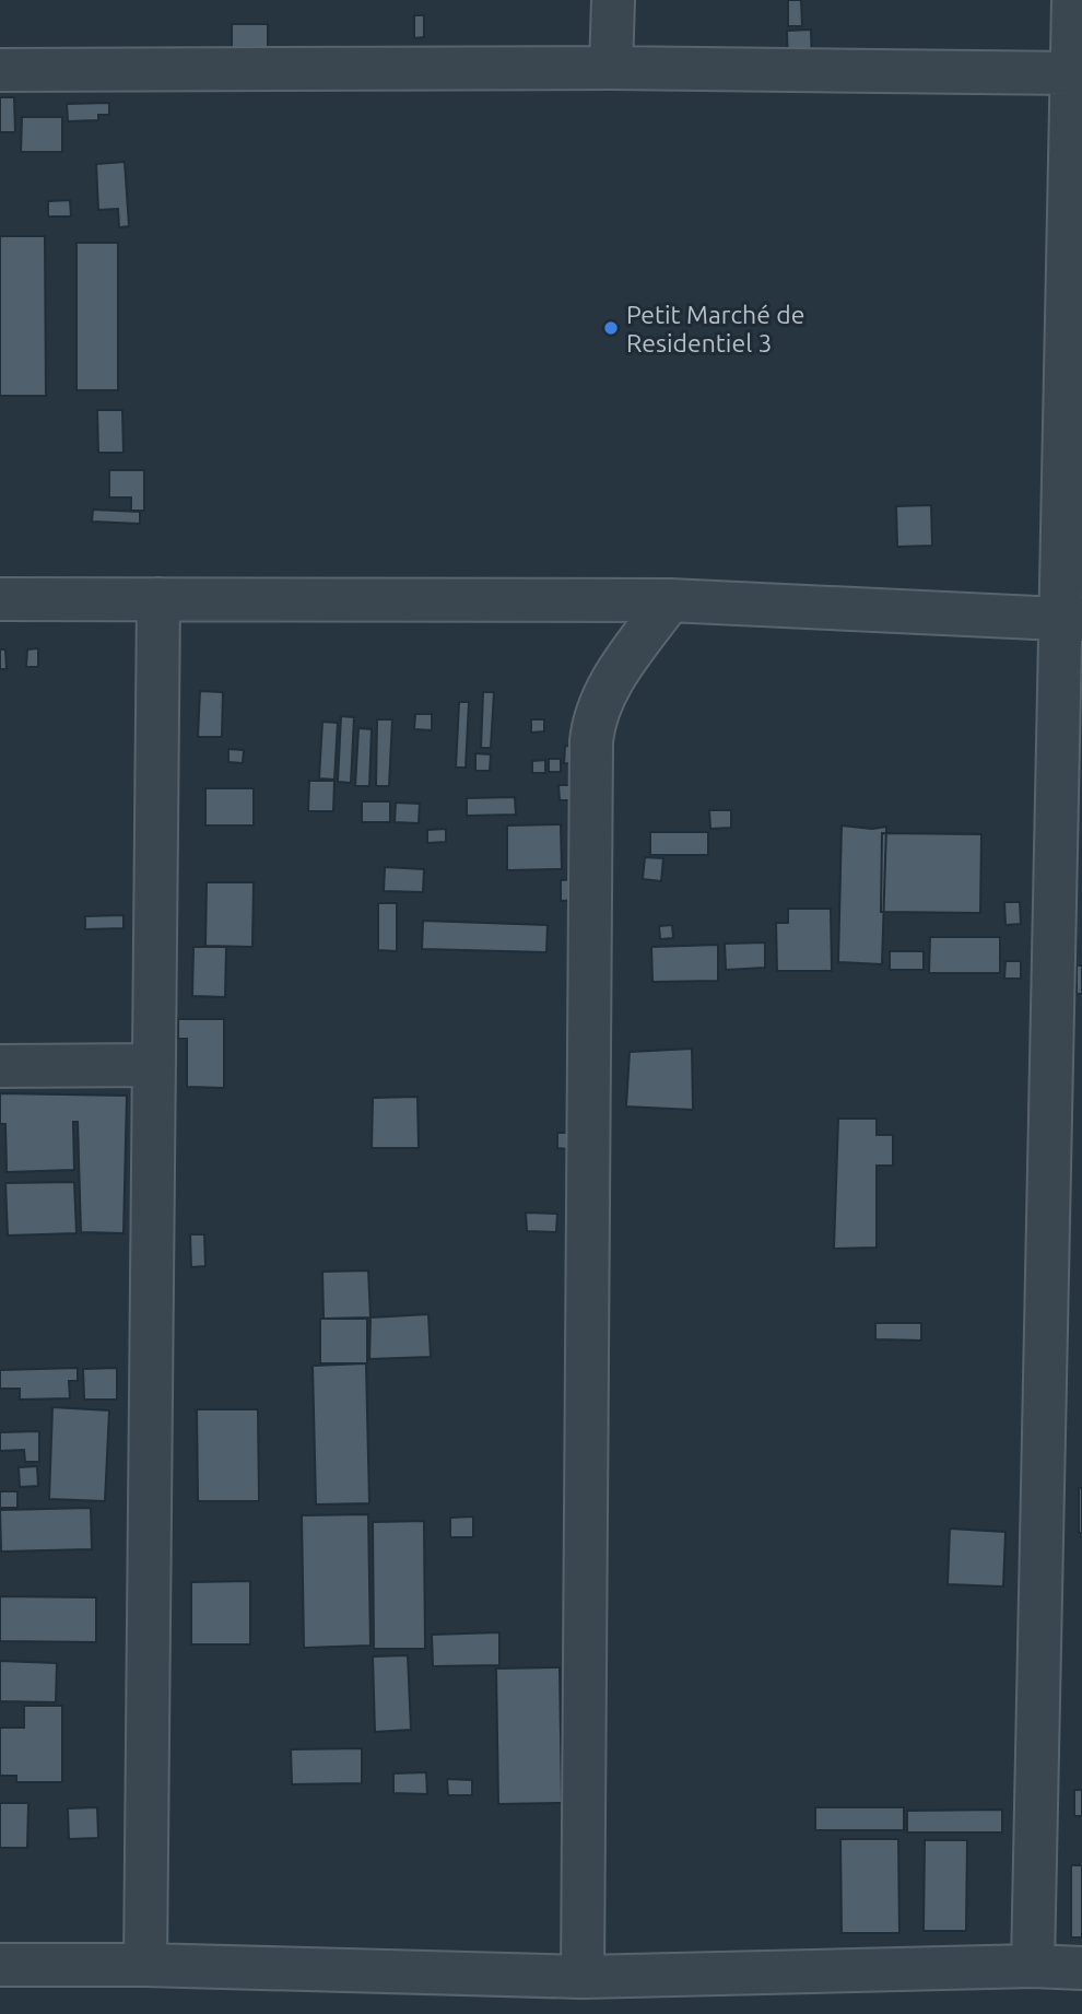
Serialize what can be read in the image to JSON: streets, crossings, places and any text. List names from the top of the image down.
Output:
{
  "places": ["Petit Marché de Residentiel 3"]
}
